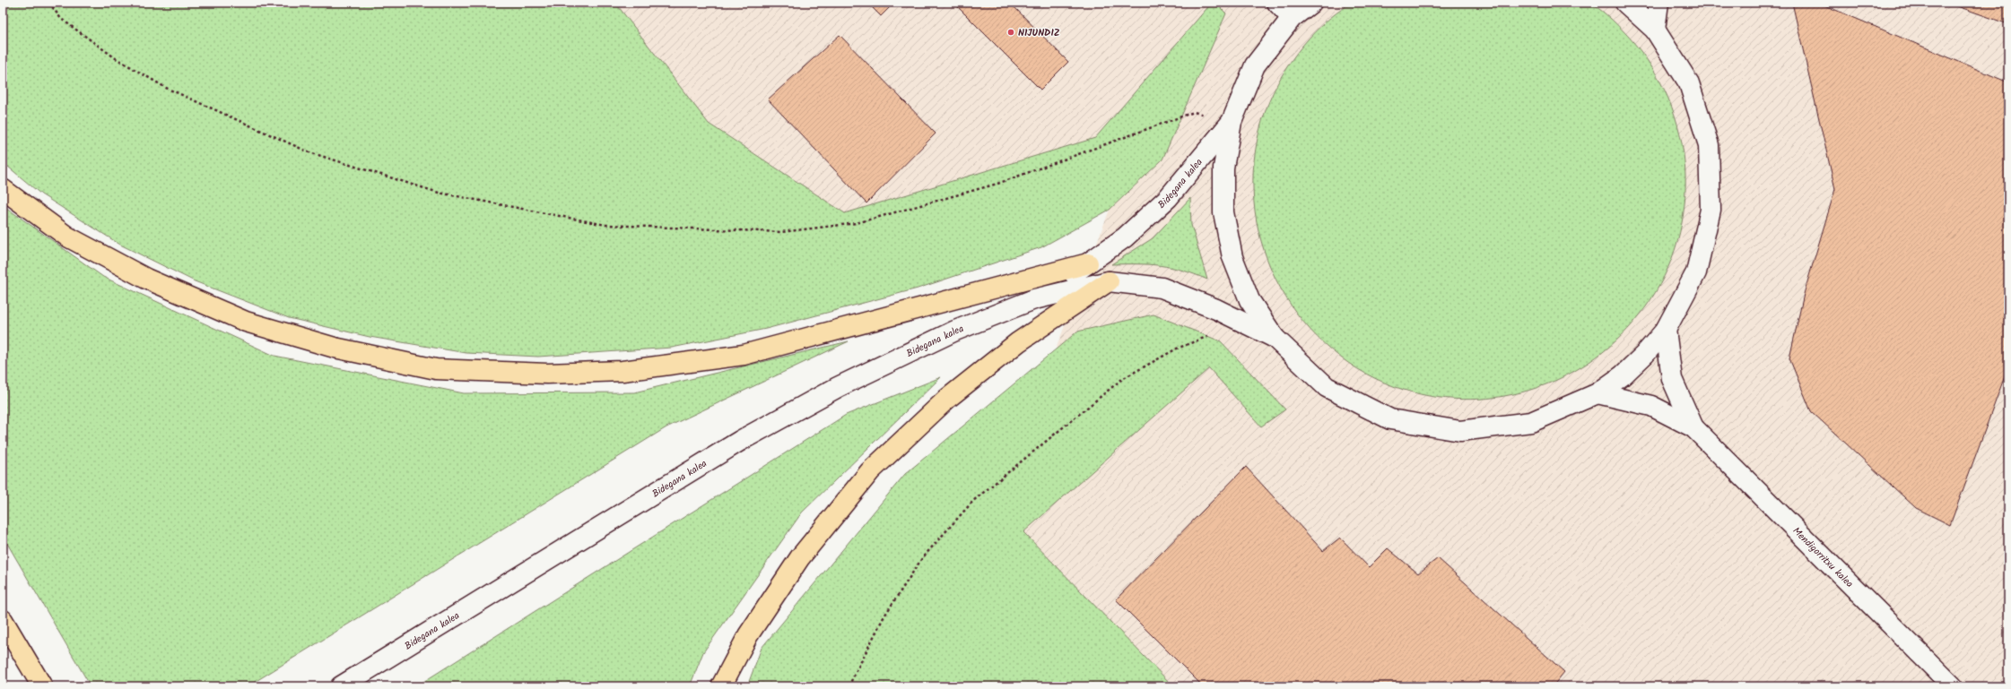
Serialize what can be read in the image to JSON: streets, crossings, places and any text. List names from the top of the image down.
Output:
{
  "streets": {
    "street": ["Bidegana kalea", "Mendigorritxu kalea"]
  },
  "places": ["N1JUNDIZ"]
}
